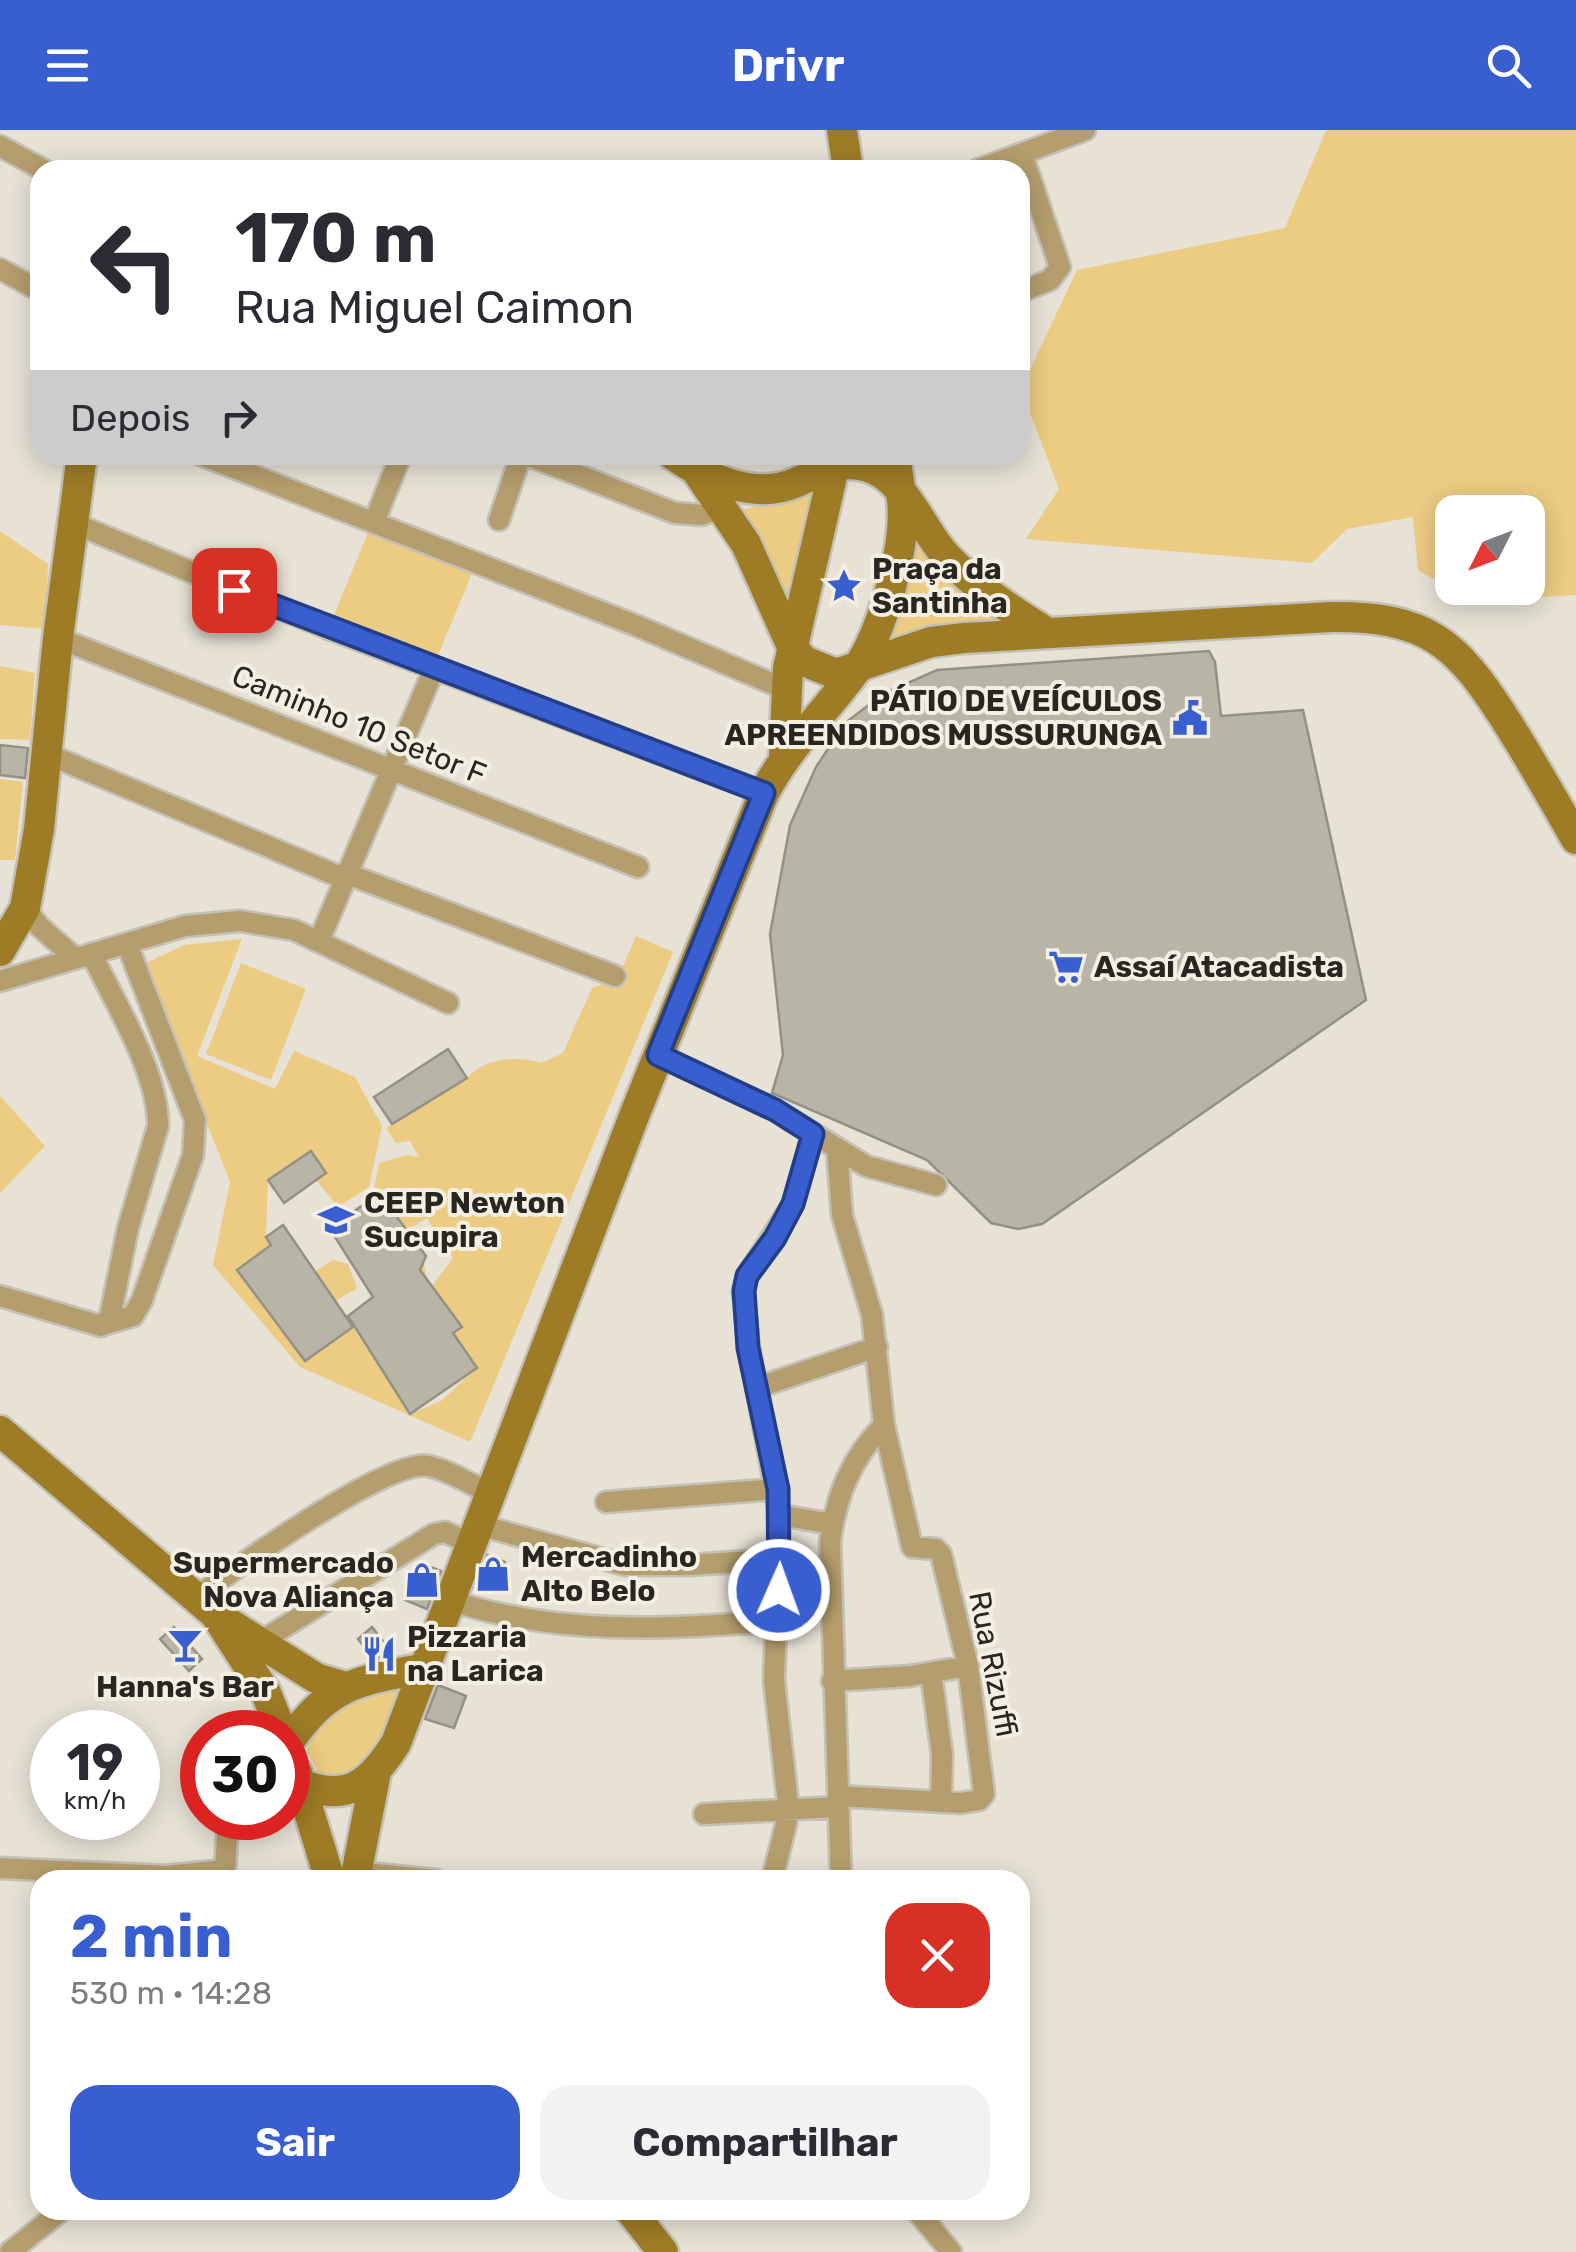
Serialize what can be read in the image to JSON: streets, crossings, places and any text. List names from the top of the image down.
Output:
{
  "streets": {
    "street": ["Caminho 10 Setor F", "Rua Rizuffi"]
  },
  "places": {
    "place": ["Praça da Santinha"],
    "public building": ["PÁTIO DE VEÍCULOS APREENDIDOS MUSSURUNGA"],
    "supermarket": ["Assaí Atacadista"],
    "school or university": ["CEEP Newton Sucupira"],
    "shop": ["Mercadinho Alto Belo", "Supermercado Nova Aliança"],
    "bar": ["Hanna's Bar"],
    "restaurant": ["Pizzaria na Larica"]
  },
  "north": "bottom left",
  "page": {
    "header": "Drivr",
    "turn": ["170 m", "Rua Miguel Caimon"],
    "then": "Depois",
    "speed": "19 km/h",
    "limit": "30",
    "heading": ["2 min", "530 m · 14:28"],
    "buttons": ["Sair", "Compartilhar"]
  }
}
